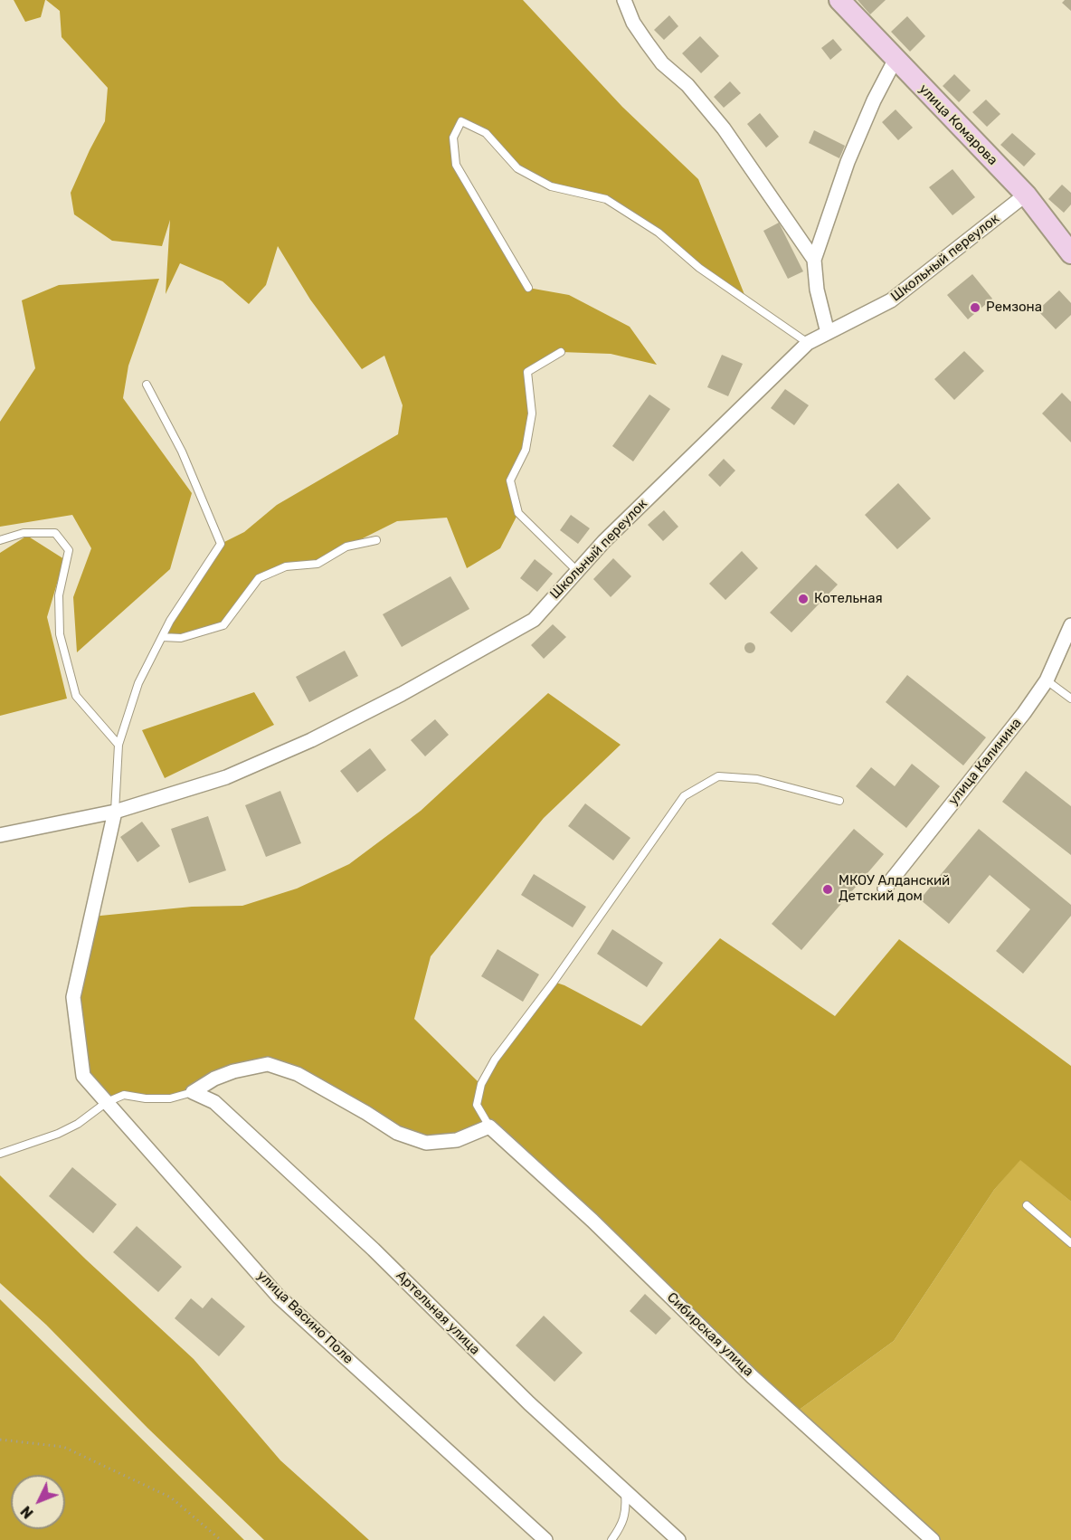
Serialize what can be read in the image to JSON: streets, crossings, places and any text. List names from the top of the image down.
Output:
{
  "streets": {
    "street": [
      "улица Комарова",
      "Школьный переулок",
      "улица Калинина",
      "Артельная улица",
      "улица Васино Поле",
      "Сибирская улица"
    ]
  },
  "crossings": [
    ["улица Комарова", "Школьный переулок"],
    ["Школьный переулок", "улица Васино Поле"]
  ],
  "places": ["Ремзона", "Котельная", "МКОУ Алданский Детский дом"],
  "north": "bottom left"
}
